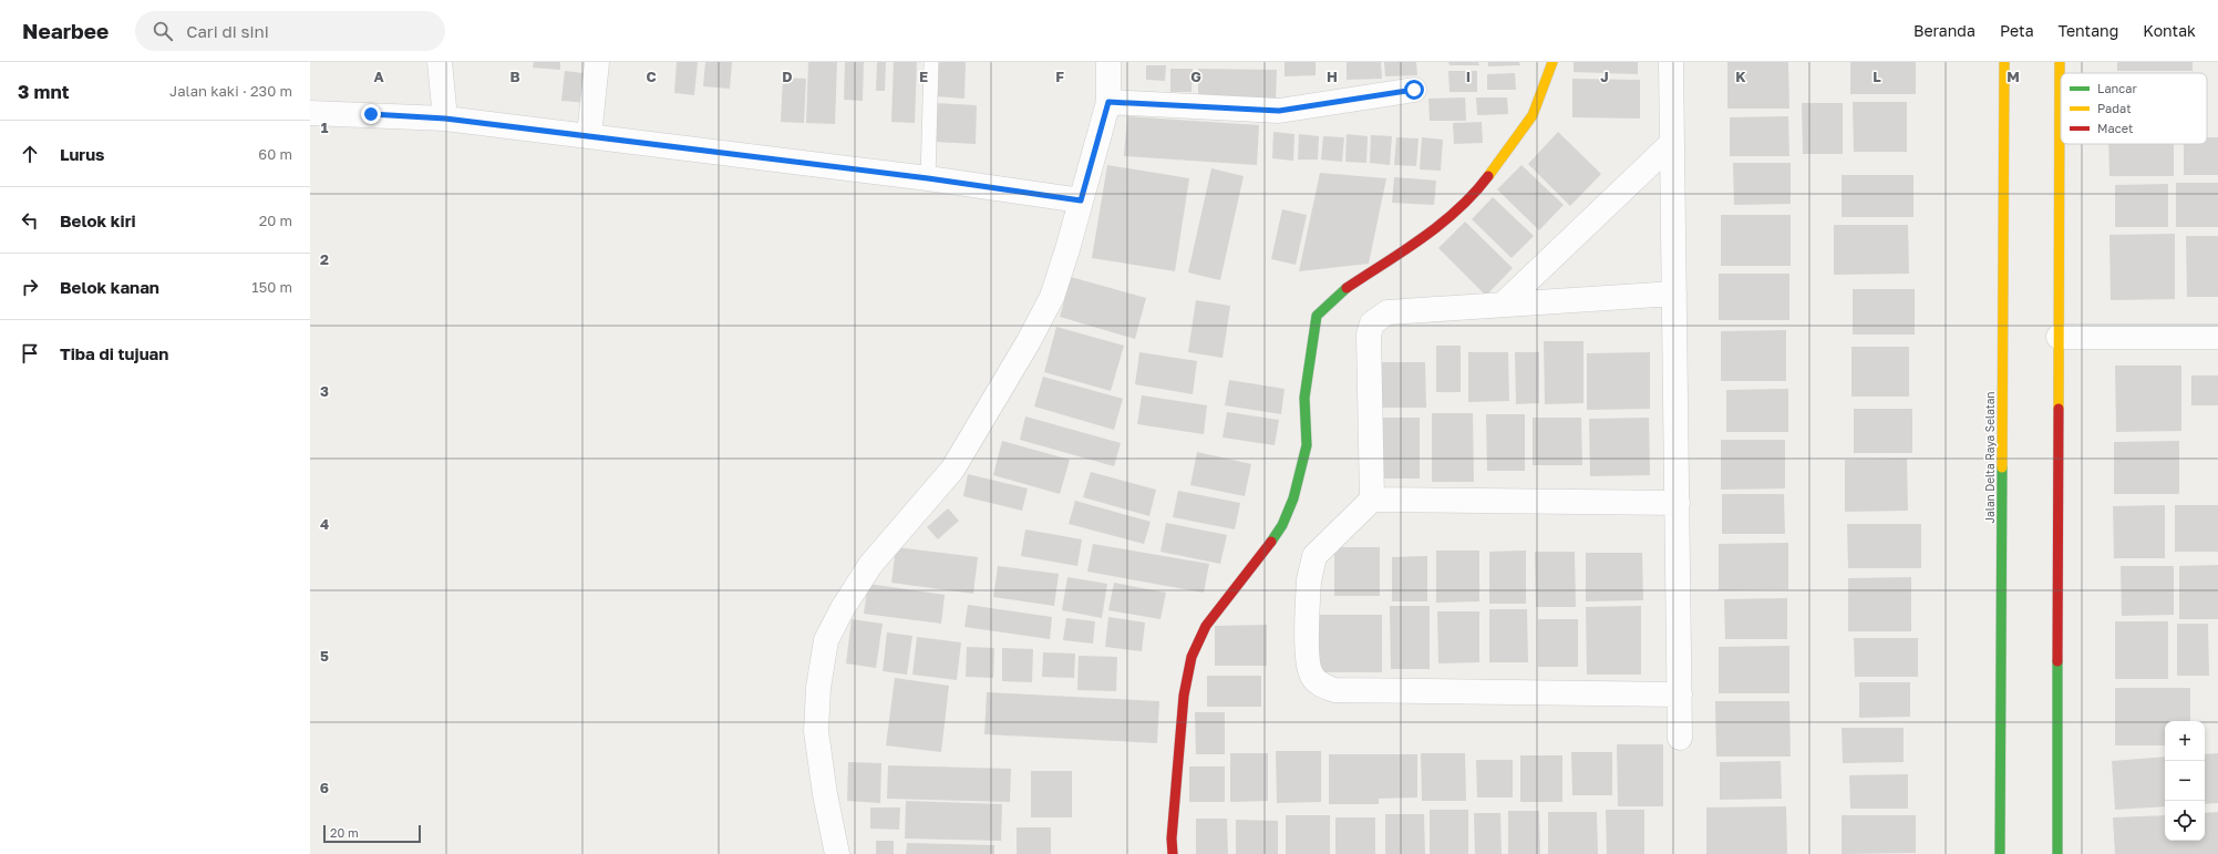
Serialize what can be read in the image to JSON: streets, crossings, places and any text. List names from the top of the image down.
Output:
{
  "streets": {
    "street": ["Jalan Delta Raya Selatan"]
  },
  "legend": ["Lancar", "Padat", "Macet"],
  "scale_bar": "20 m",
  "page": {
    "header": "Nearbee",
    "search": "Cari di sini",
    "nav": [
      "Beranda",
      "Peta",
      "Tentang",
      "Kontak"
    ],
    "heading": ["3 mnt", "Jalan kaki · 230 m"],
    "list": [
      ["Lurus", "60 m"],
      ["Belok kiri", "20 m"],
      ["Belok kanan", "150 m"],
      "Tiba di tujuan"
    ],
    "map_buttons": ["+", "−"],
    "scale": "20 m"
  },
  "grid": {
    "columns": [
      "A",
      "B",
      "C",
      "D",
      "E",
      "F",
      "G",
      "H",
      "I",
      "J",
      "K",
      "L",
      "M"
    ],
    "rows": [
      "1",
      "2",
      "3",
      "4",
      "5",
      "6"
    ]
  }
}
